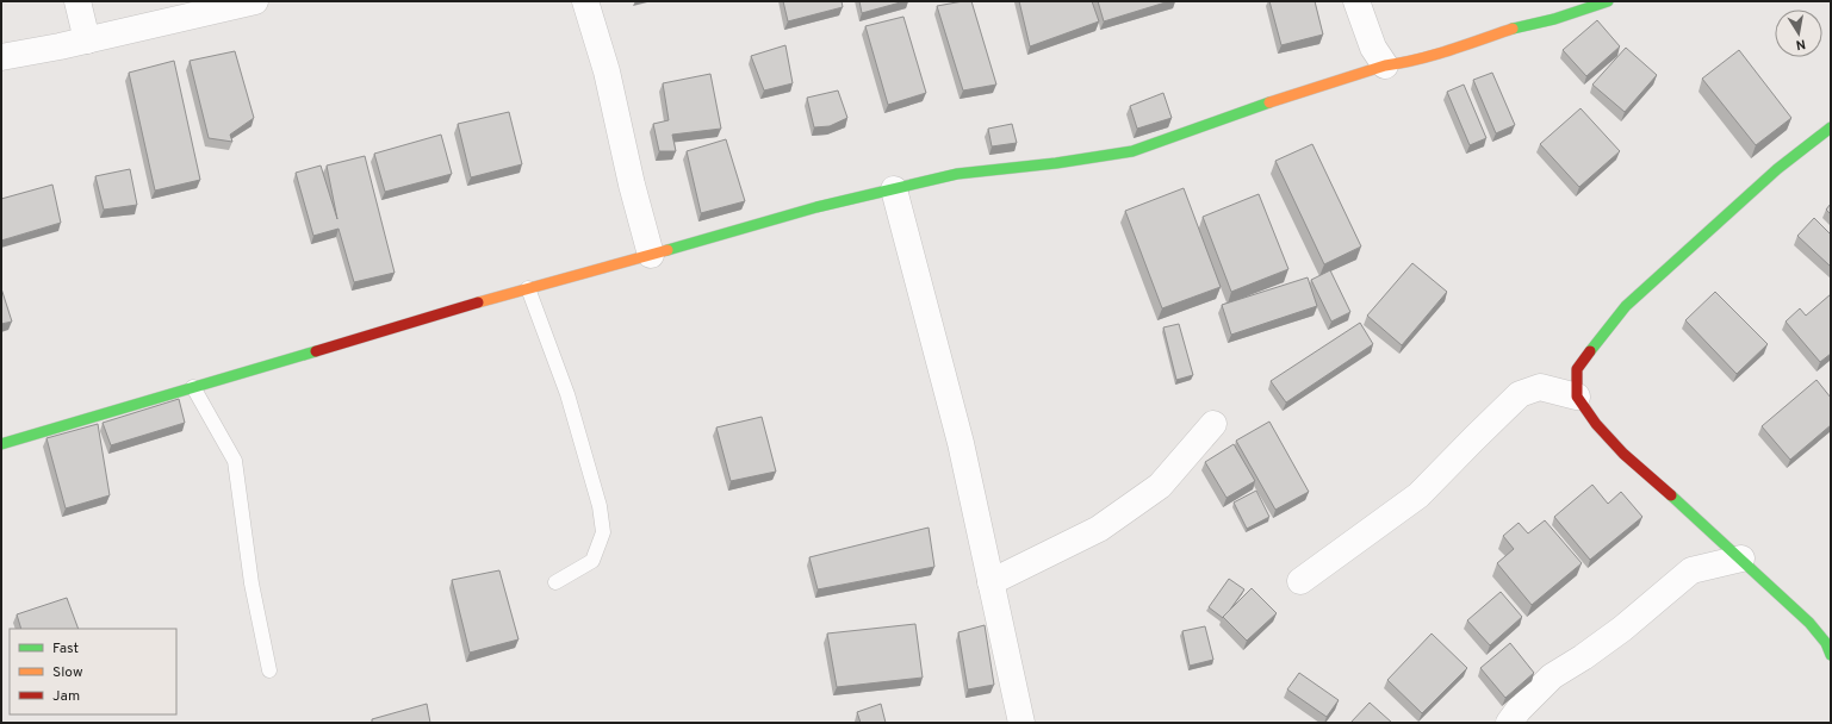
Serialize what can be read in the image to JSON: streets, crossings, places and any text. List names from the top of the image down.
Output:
{
  "legend": ["Fast", "Slow", "Jam"],
  "north": "bottom"
}
